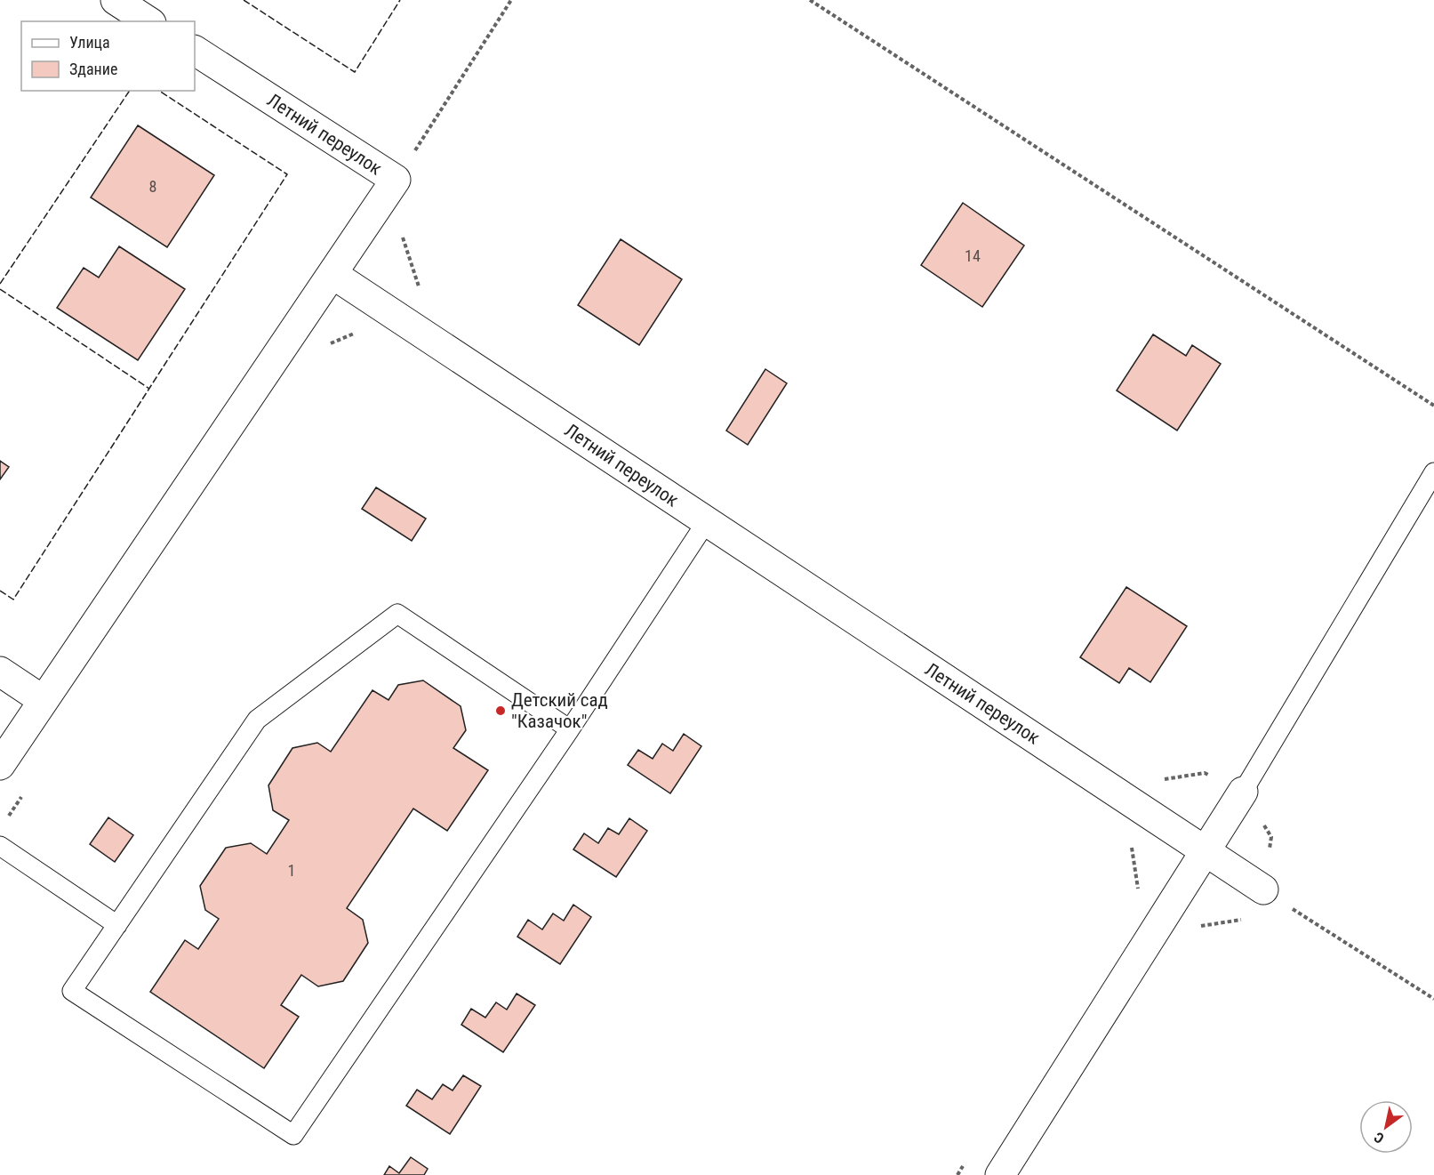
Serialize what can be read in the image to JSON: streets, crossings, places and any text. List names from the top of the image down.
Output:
{
  "streets": {
    "street": ["Летний переулок"]
  },
  "places": ["Детский сад \"Казачок\""],
  "house_numbers": ["8", "14", "1"],
  "legend": ["Улица", "Здание"],
  "north": "bottom left"
}
